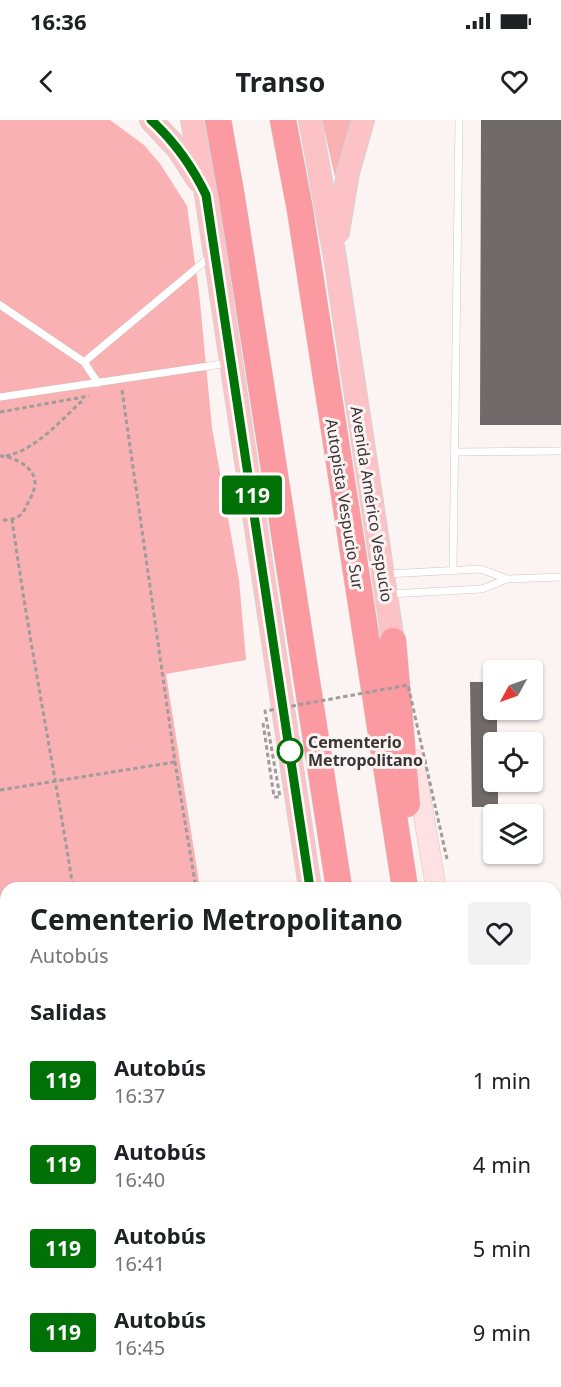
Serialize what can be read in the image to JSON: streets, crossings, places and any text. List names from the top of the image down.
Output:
{
  "streets": {
    "highway": ["Autopista Vespucio Sur"],
    "main road": ["Avenida Américo Vespucio"]
  },
  "places": ["Cementerio Metropolitano"],
  "lines": ["bus line 119"],
  "north": "bottom left",
  "page": {
    "status": "16:36",
    "header": "Transo",
    "on_map": "119",
    "heading": [
      ["Cementerio Metropolitano", "Autobús"],
      "Salidas"
    ],
    "list": [
      {
        "mark": "119",
        "name": "Autobús",
        "note": "16:37",
        "value": "1 min"
      },
      {
        "mark": "119",
        "name": "Autobús",
        "note": "16:40",
        "value": "4 min"
      },
      {
        "mark": "119",
        "name": "Autobús",
        "note": "16:41",
        "value": "5 min"
      },
      {
        "mark": "119",
        "name": "Autobús",
        "note": "16:45",
        "value": "9 min"
      }
    ]
  }
}
